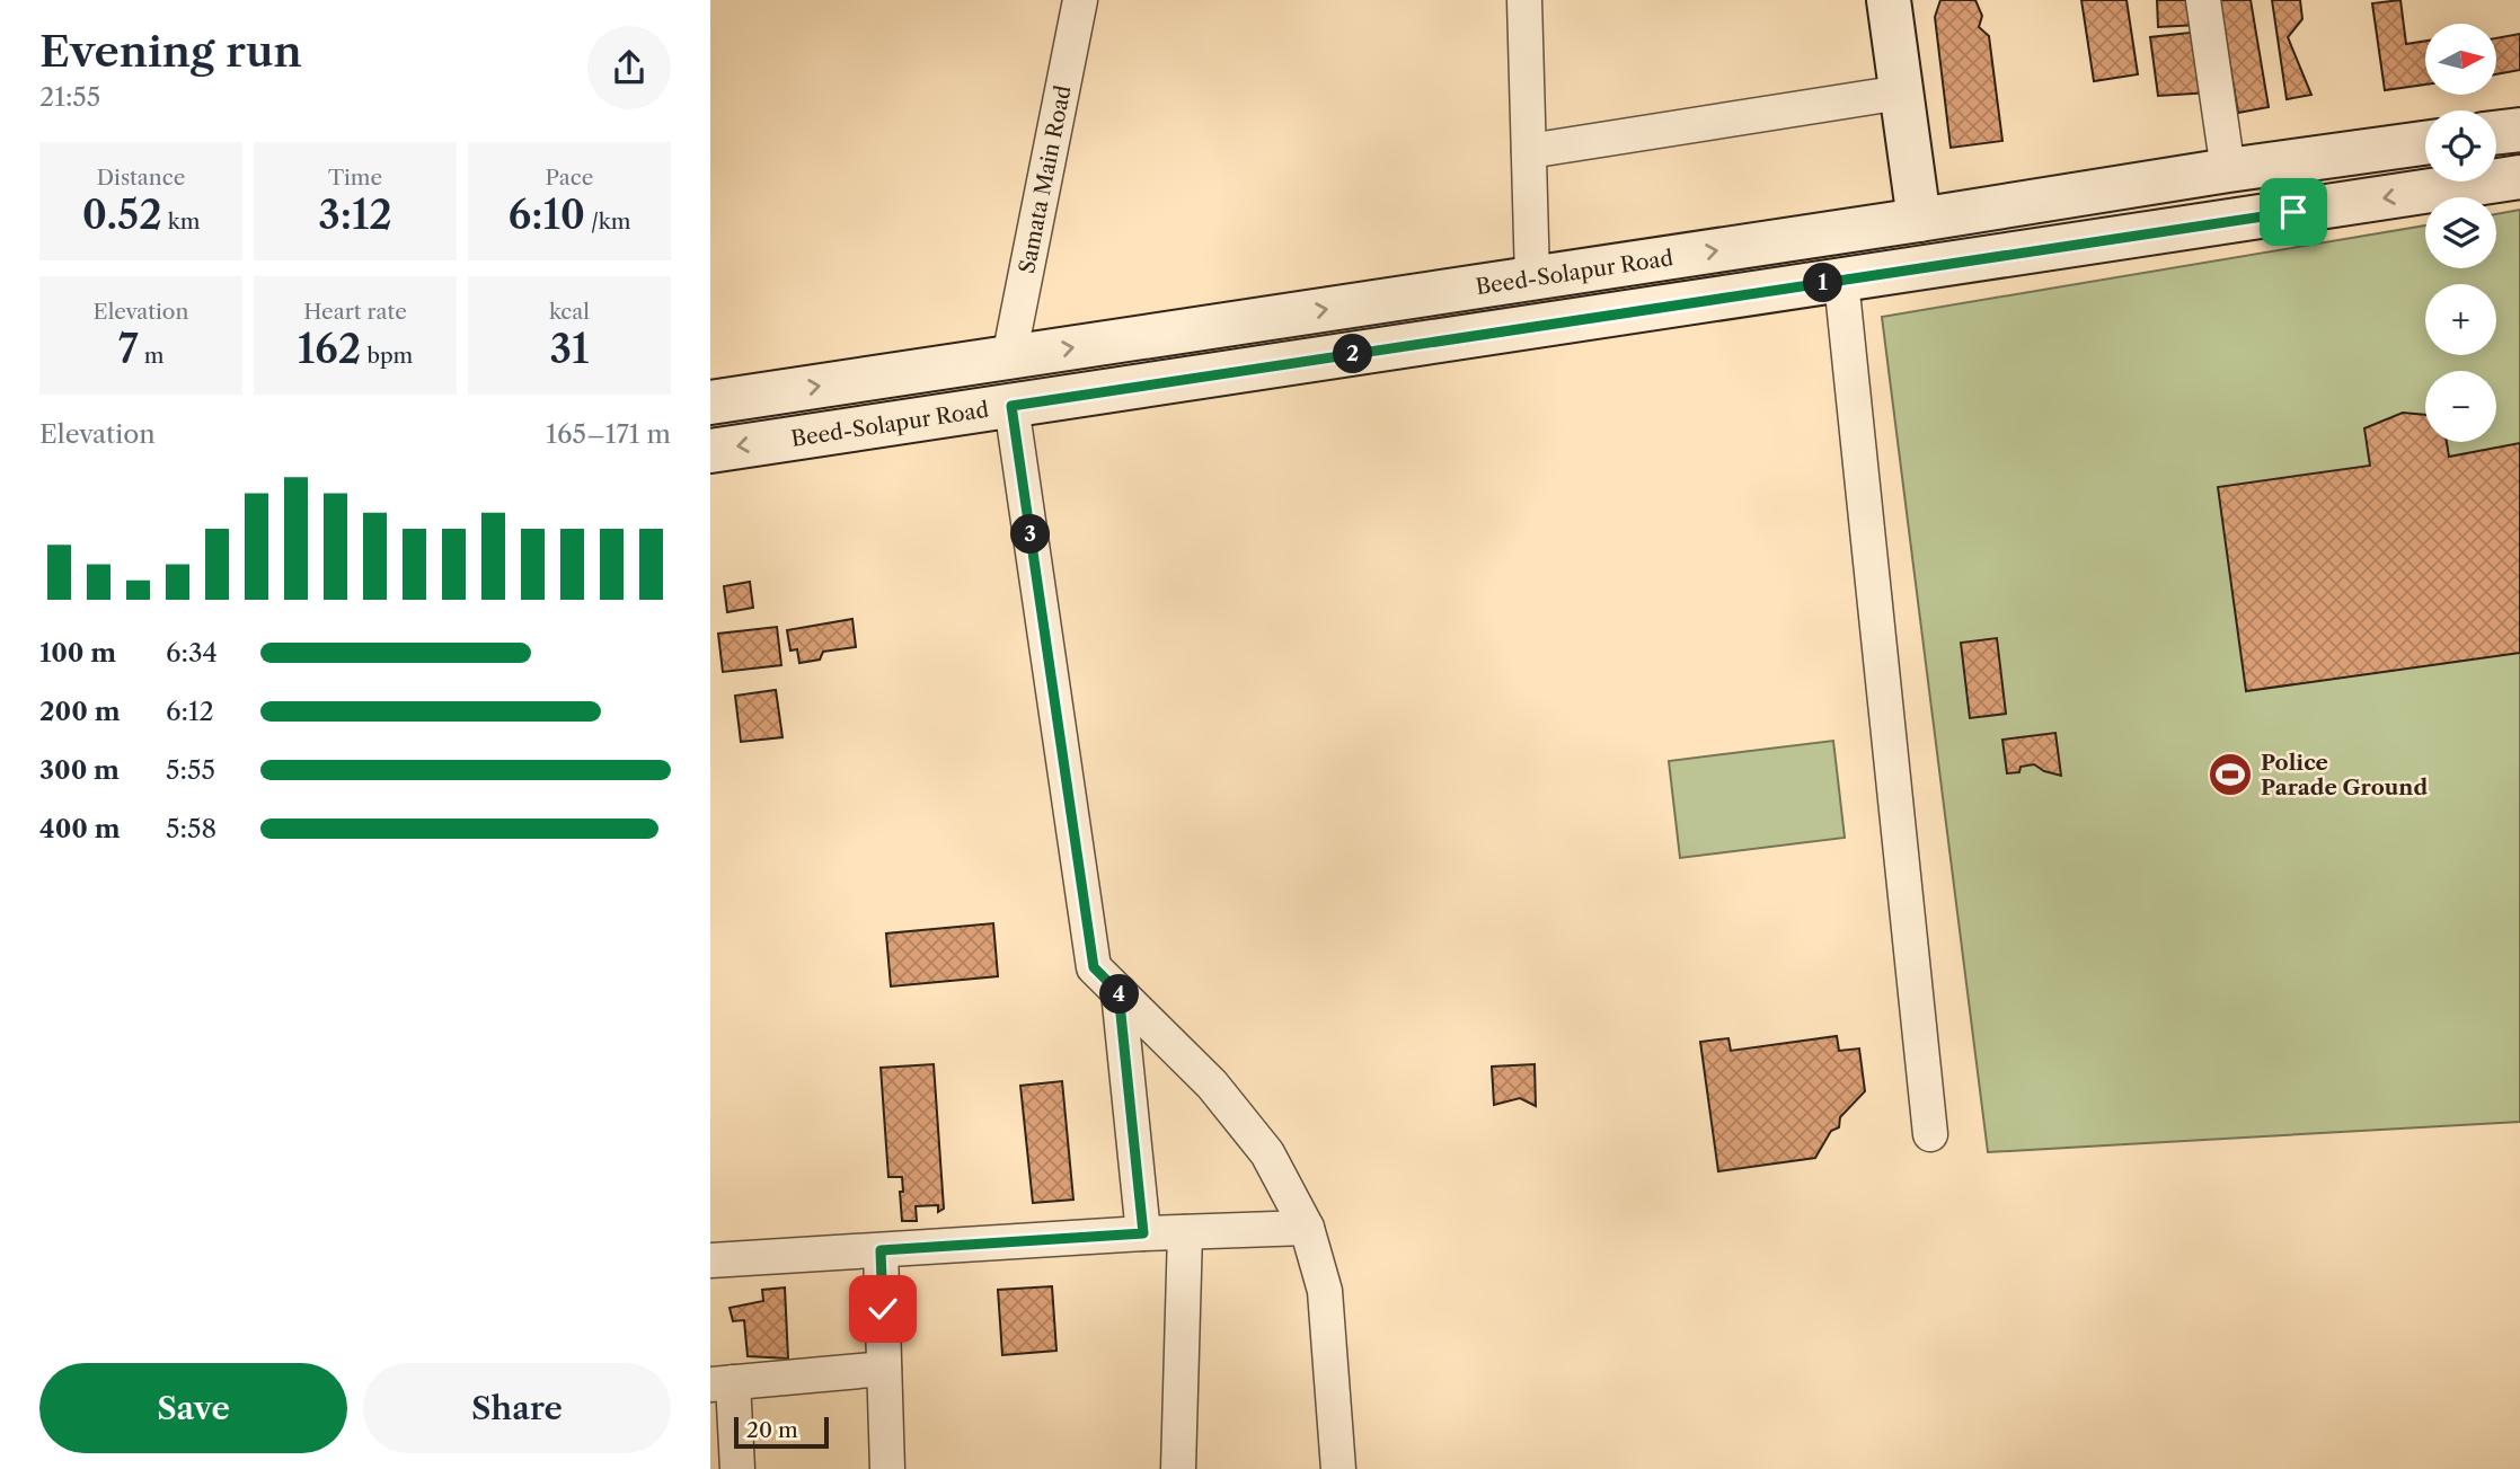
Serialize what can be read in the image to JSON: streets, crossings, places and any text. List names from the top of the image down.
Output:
{
  "streets": {
    "main road": ["Beed-Solapur Road"],
    "street": ["Samata Main Road"]
  },
  "crossings": [
    ["Samata Main Road", "Beed-Solapur Road"]
  ],
  "places": {
    "sports": ["Police Parade Ground"]
  },
  "scale_bar": "20 m",
  "north": "right",
  "page": {
    "heading": ["Evening run", "21:55"],
    "map_buttons": ["+", "−"],
    "stats": [
      ["Distance", "0.52 km"],
      ["Time", "3:12"],
      ["Pace", "6:10 /km"],
      ["Elevation", "7 m"],
      ["Heart rate", "162 bpm"],
      ["kcal", "31"]
    ],
    "pins": [
      "1",
      "2",
      "3",
      "4"
    ],
    "chart": ["Elevation", "165–171 m"],
    "list": [
      {
        "name": "100 m",
        "note": "6:34"
      },
      {
        "name": "200 m",
        "note": "6:12"
      },
      {
        "name": "300 m",
        "note": "5:55"
      },
      {
        "name": "400 m",
        "note": "5:58"
      }
    ],
    "buttons": ["Save", "Share"],
    "scale": "20 m"
  }
}
